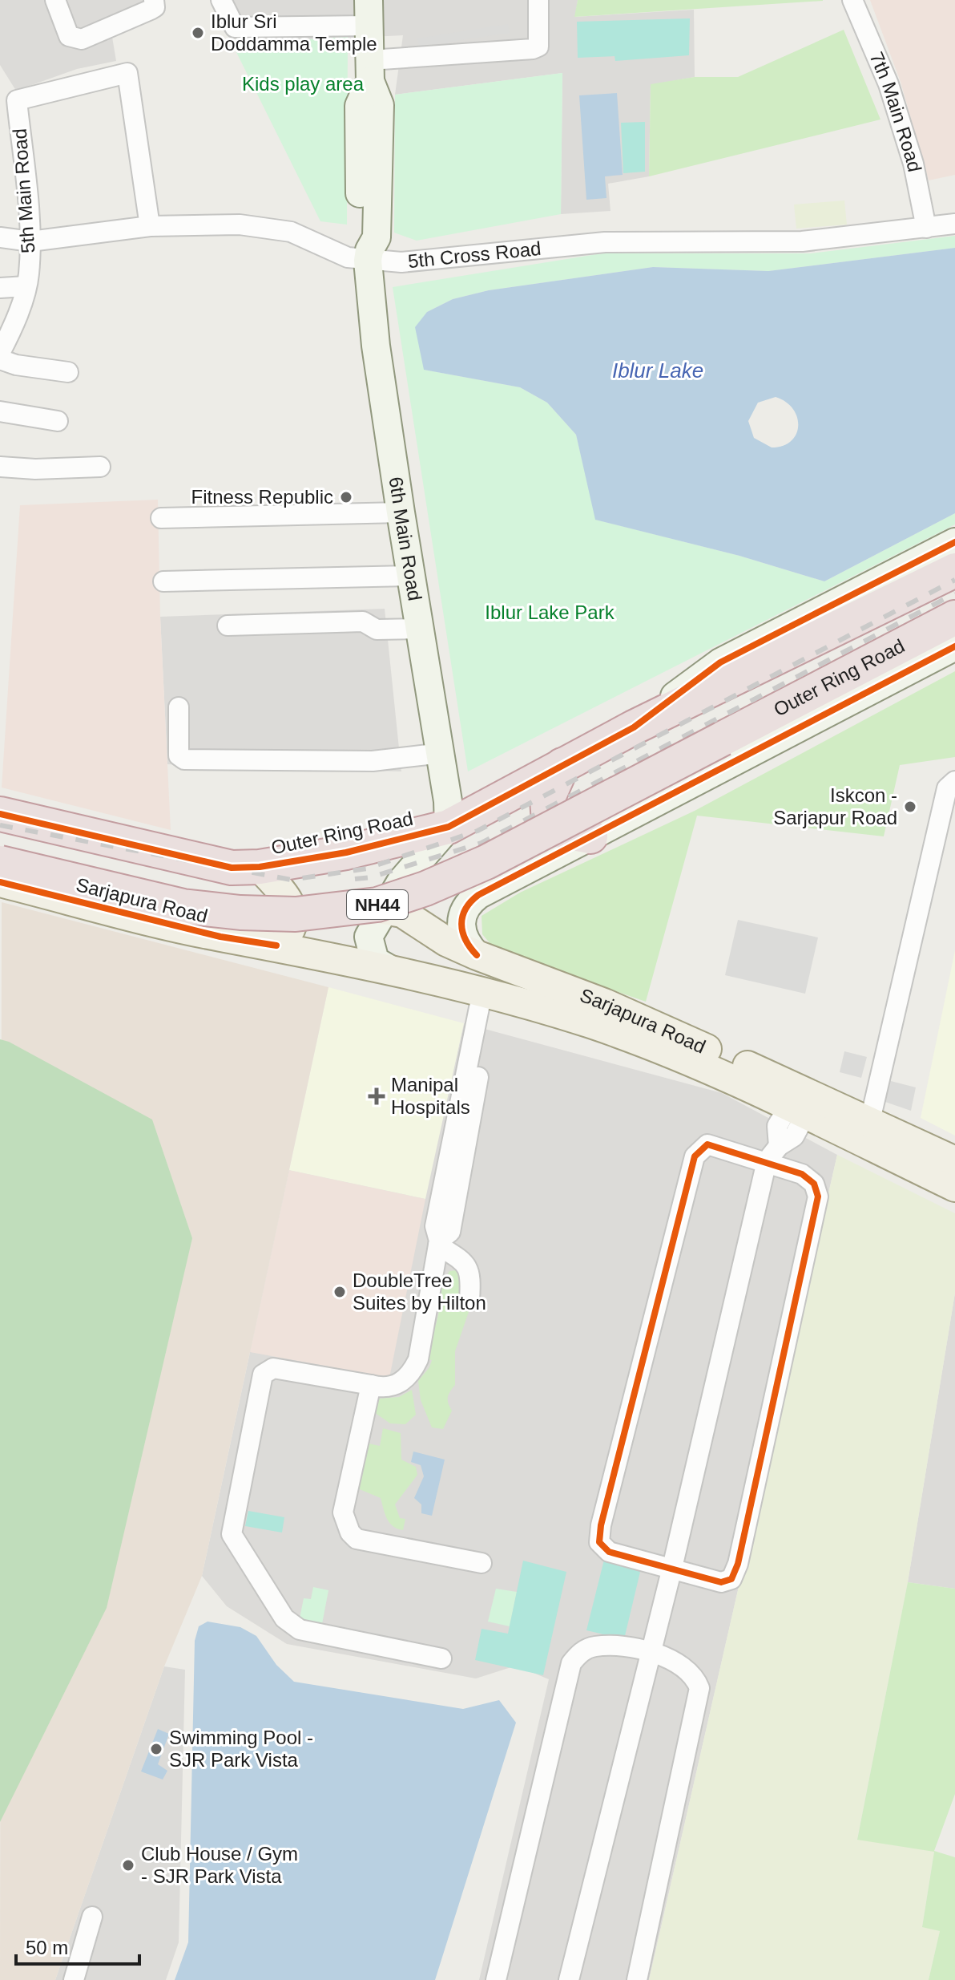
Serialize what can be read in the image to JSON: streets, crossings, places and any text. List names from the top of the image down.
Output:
{
  "streets": {
    "highway": ["Outer Ring Road", "NH44"],
    "main road": ["Sarjapura Road"],
    "street": [
      "7th Main Road",
      "5th Main Road",
      "5th Cross Road",
      "6th Main Road"
    ]
  },
  "crossings": [
    ["7th Main Road", "5th Cross Road"],
    ["5th Main Road", "5th Cross Road"],
    ["5th Cross Road", "6th Main Road"],
    ["6th Main Road", "Outer Ring Road"]
  ],
  "water": ["Iblur Lake"],
  "parks": ["Kids play area", "Iblur Lake Park"],
  "places": {
    "other": [
      "Iblur Sri Doddamma Temple",
      "Fitness Republic",
      "Iskcon - Sarjapur Road",
      "DoubleTree Suites by Hilton",
      "Swimming Pool - SJR Park Vista",
      "Club House / Gym - SJR Park Vista"
    ],
    "health": ["Manipal Hospitals"]
  },
  "scale_bar": "50 m"
}
